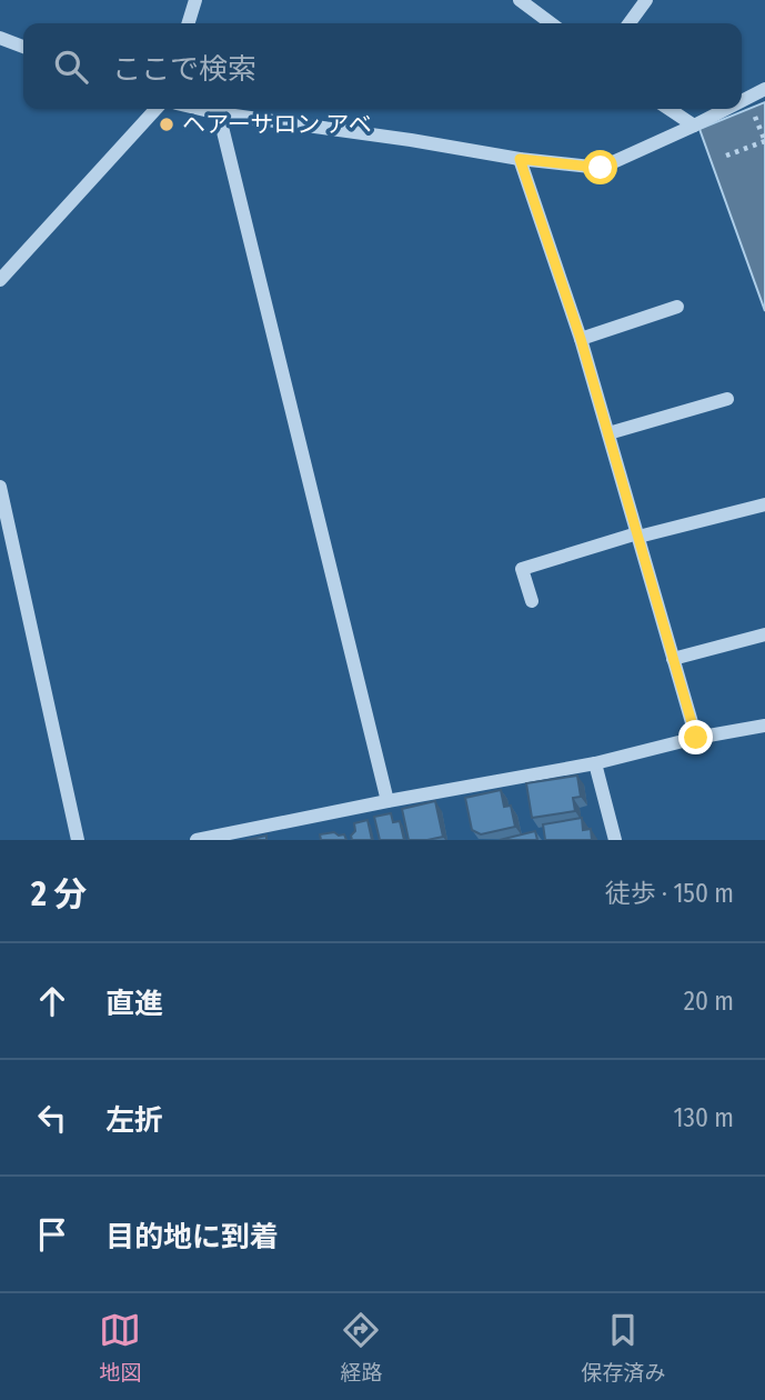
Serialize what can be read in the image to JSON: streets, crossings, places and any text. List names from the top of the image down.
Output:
{
  "places": ["ヘアーサロン アベ"],
  "page": {
    "search": "ここで検索",
    "heading": ["2 分", "徒歩 · 150 m"],
    "list": [
      ["直進", "20 m"],
      ["左折", "130 m"],
      "目的地に到着"
    ],
    "nav": ["地図", "経路", "保存済み"]
  }
}
